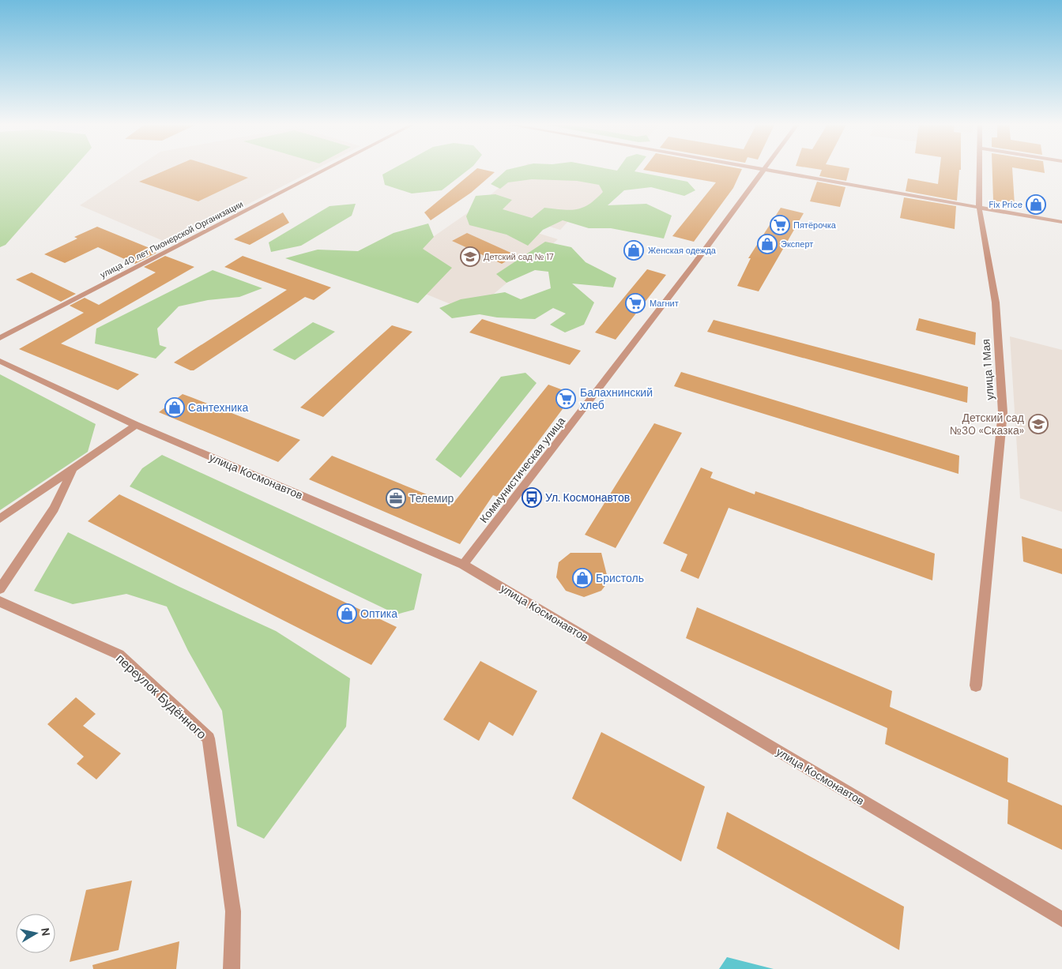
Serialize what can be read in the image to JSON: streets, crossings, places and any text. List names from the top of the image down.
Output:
{
  "streets": {
    "street": [
      "улица 40 лет Пионерской Организации",
      "улица 1 Мая",
      "Коммунистическая улица",
      "улица Космонавтов",
      "переулок Будённого"
    ]
  },
  "crossings": [
    ["Коммунистическая улица", "улица Космонавтов"]
  ],
  "places": {
    "shop": [
      "Fix Price",
      "Эксперт",
      "Женская одежда",
      "Сантехника",
      "Бристоль",
      "Оптика"
    ],
    "supermarket": ["Пятёрочка", "Магнит", "Балахнинский хлеб"],
    "school or university": ["Детский сад № 17", "Детский сад №30 «Сказка»"],
    "bus stop": ["Ул. Космонавтов"],
    "office": ["Телемир"]
  },
  "north": "right"
}
